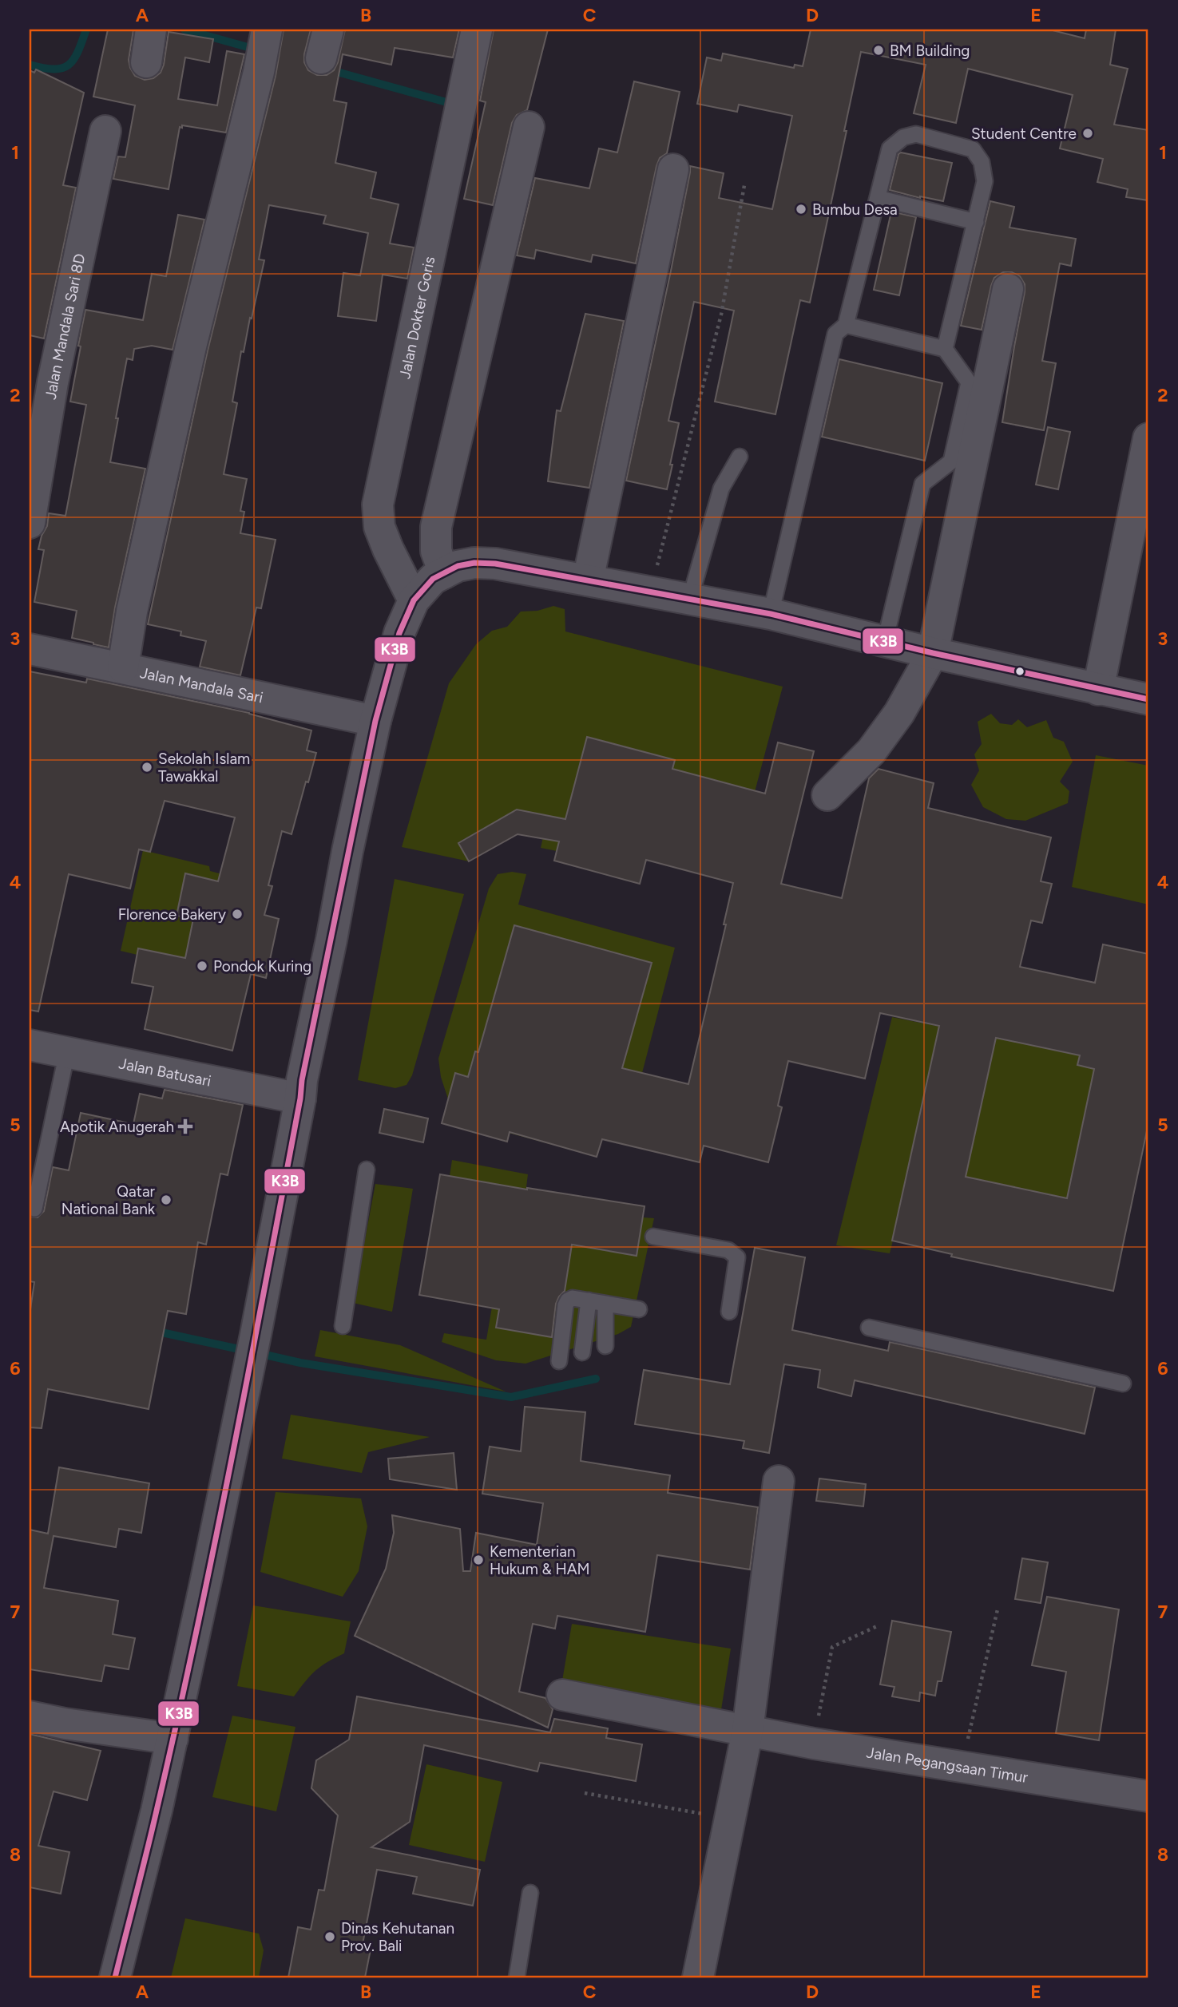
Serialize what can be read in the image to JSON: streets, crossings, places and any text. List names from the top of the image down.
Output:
{
  "streets": {
    "street": [
      "Jalan Dokter Goris",
      "Jalan Mandala Sari 8D",
      "Jalan Mandala Sari",
      "Jalan Batusari",
      "Jalan Pegangsaan Timur"
    ]
  },
  "places": {
    "other": [
      "BM Building",
      "Student Centre",
      "Bumbu Desa",
      "Sekolah Islam Tawakkal",
      "Florence Bakery",
      "Pondok Kuring",
      "Qatar National Bank",
      "Kementerian Hukum & HAM",
      "Dinas Kehutanan Prov. Bali"
    ],
    "health": ["Apotik Anugerah"]
  },
  "lines": ["transit line K3B"],
  "grid": {
    "columns": [
      "A",
      "B",
      "C",
      "D",
      "E"
    ],
    "rows": [
      "1",
      "2",
      "3",
      "4",
      "5",
      "6",
      "7",
      "8"
    ]
  }
}
